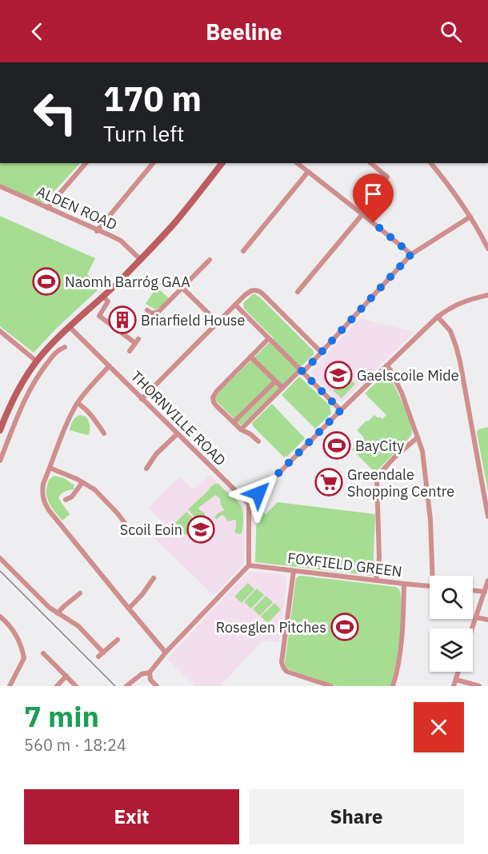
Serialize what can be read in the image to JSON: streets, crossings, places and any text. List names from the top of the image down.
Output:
{
  "streets": {
    "street": ["ALDEN ROAD", "THORNVILLE ROAD", "FOXFIELD GREEN"]
  },
  "places": {
    "sports": ["Naomh Barróg GAA", "BayCity", "Roseglen Pitches"],
    "building": ["Briarfield House"],
    "school or university": ["Gaelscoile Mide", "Scoil Eoin"],
    "supermarket": ["Greendale Shopping Centre"]
  },
  "page": {
    "header": "Beeline",
    "turn": ["170 m", "Turn left"],
    "heading": ["7 min", "560 m · 18:24"],
    "buttons": ["Exit", "Share"]
  }
}
